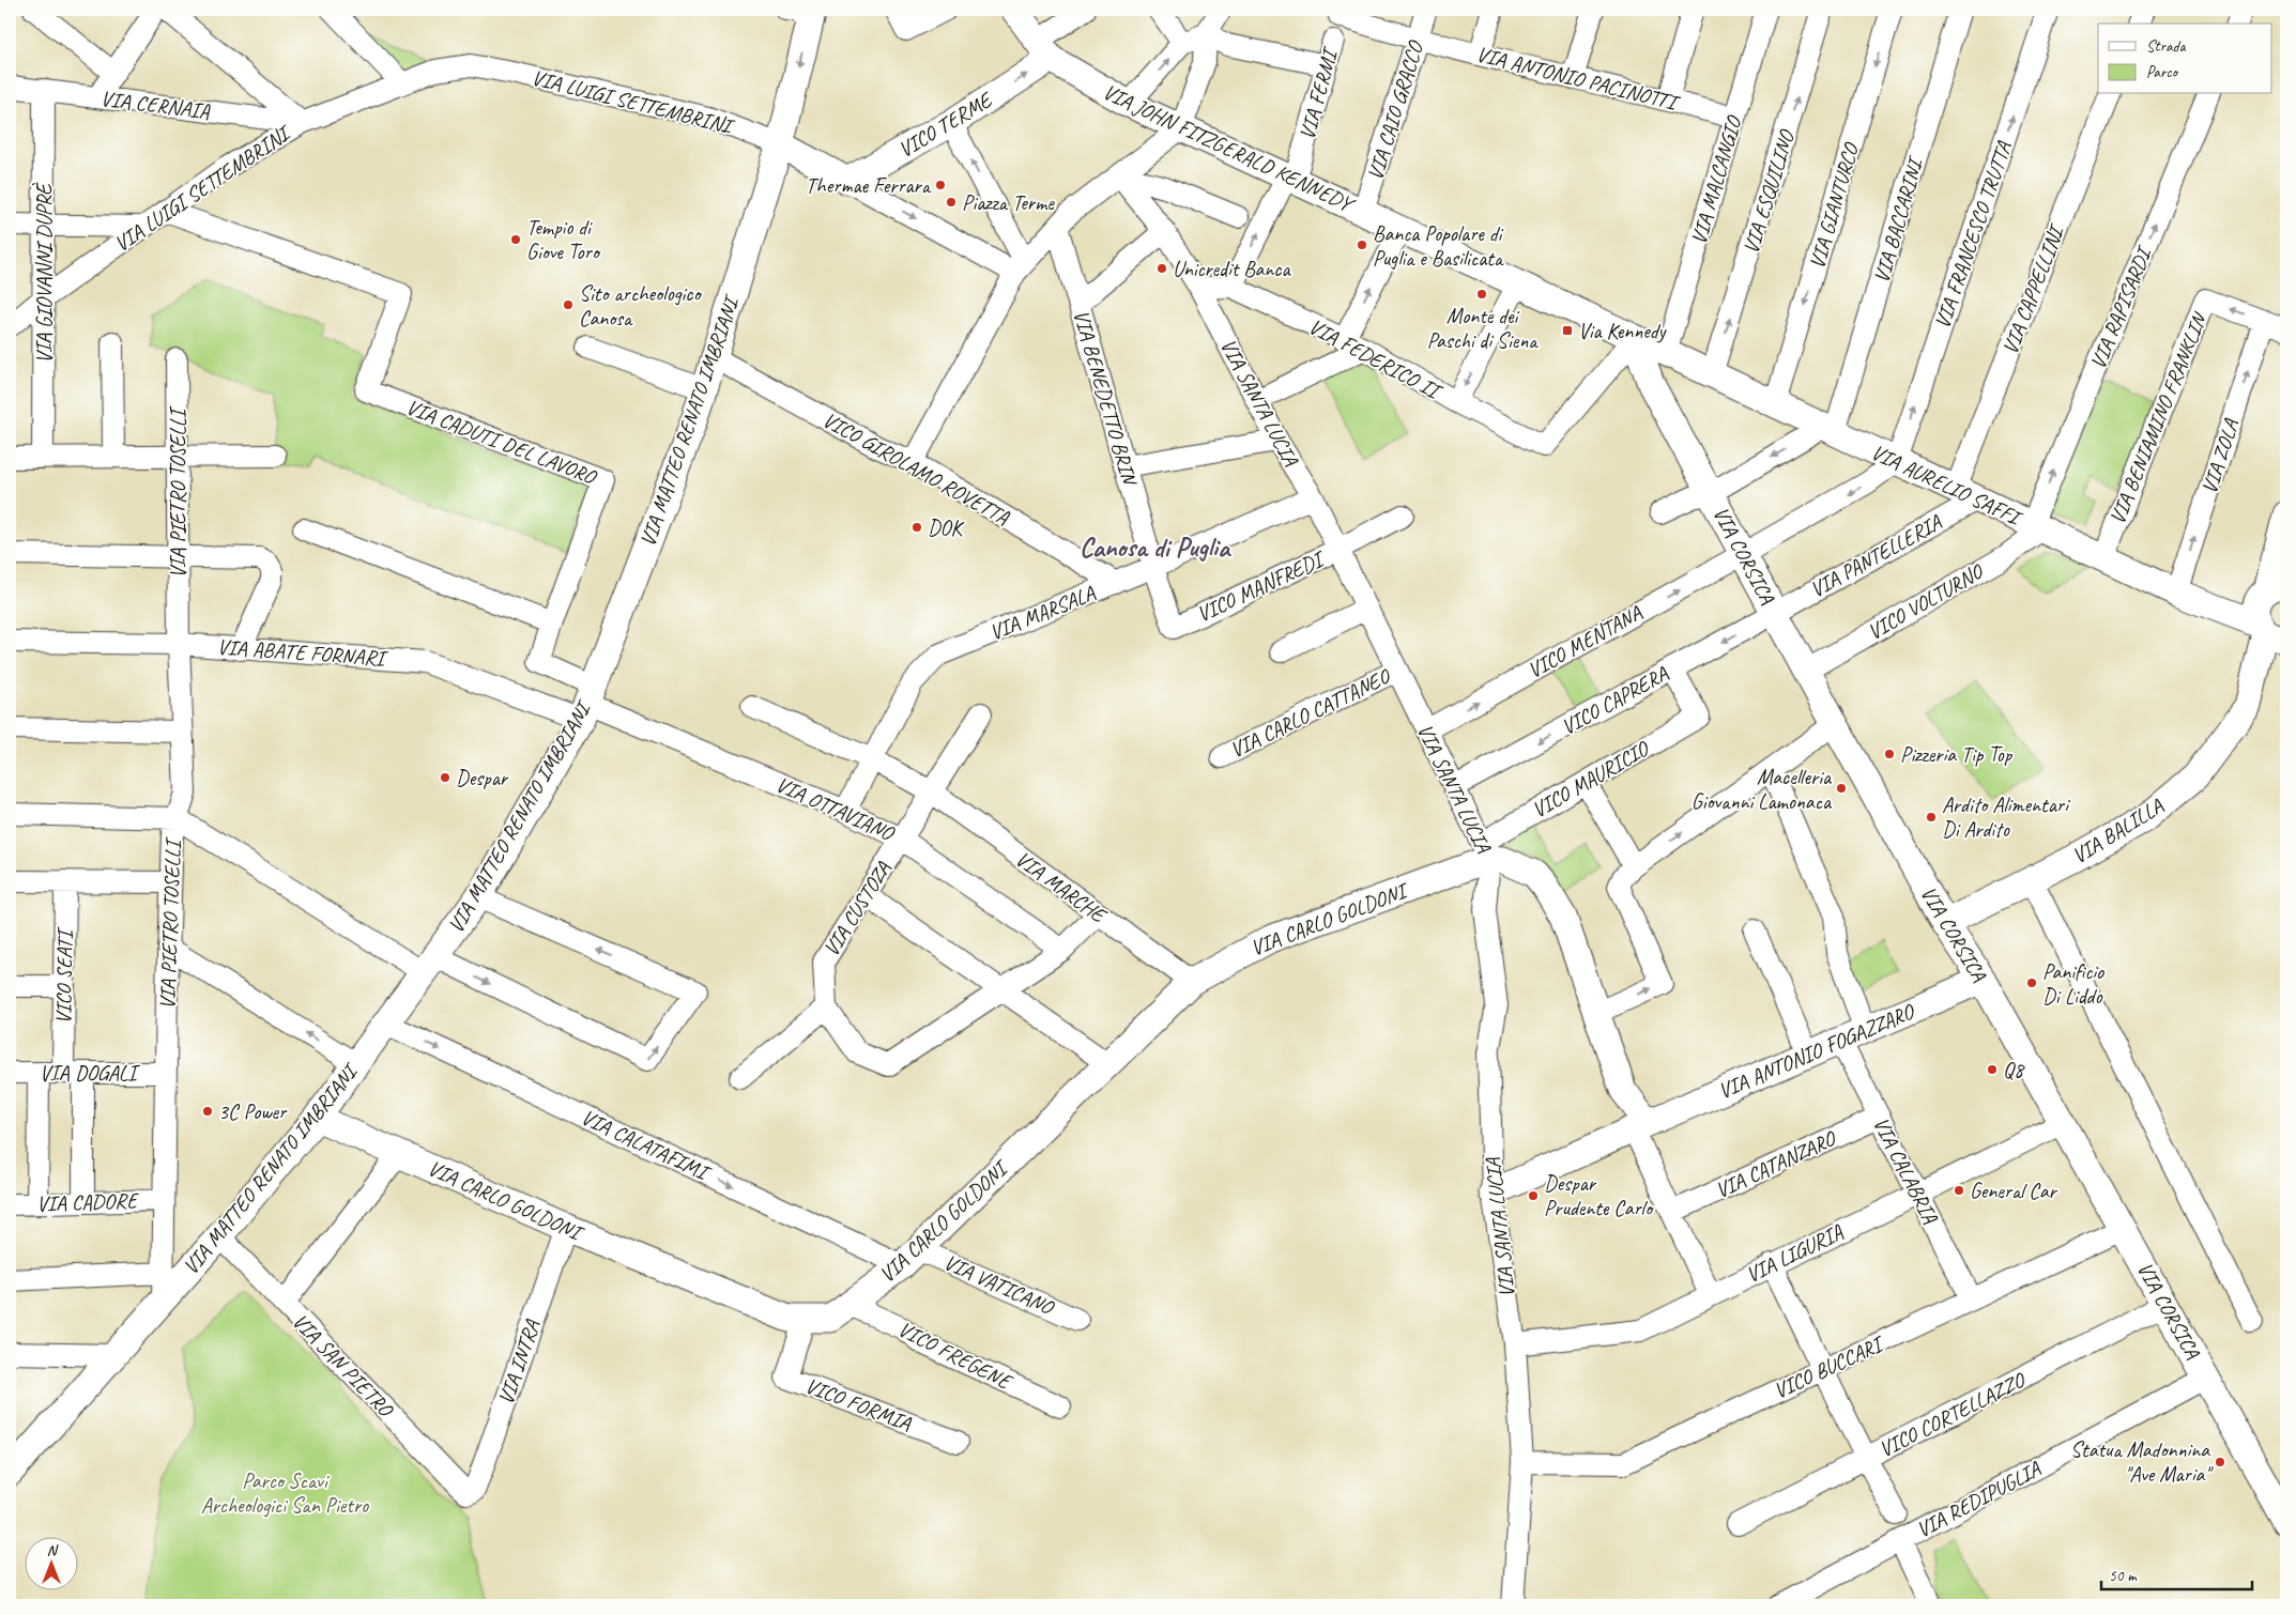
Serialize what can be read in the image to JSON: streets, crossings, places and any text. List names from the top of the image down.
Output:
{
  "streets": {
    "street": [
      "VIA ANTONIO PACINOTTI",
      "VIA FERMI",
      "VIA LUIGI SETTEMBRINI",
      "VIA CERNAIA",
      "VIA CAIO GRACCO",
      "VICO TERME",
      "VIA JOHN FITZGERALD KENNEDY",
      "VIA MALCANGIO",
      "VIA ESQUILINO",
      "VIA GIANTURCO",
      "VIA BACCARINI",
      "VIA FRANCESCO TRUTTA",
      "VIA GIOVANNI DUPRÈ",
      "VIA CAPPELLINI",
      "VIA RAPISARDI",
      "VIA FEDERICO II",
      "VIA BENEDETTO BRIN",
      "VIA SANTA LUCIA",
      "VIA BENIAMINO FRANKLIN",
      "VIA MATTEO RENATO IMBRIANI",
      "VIA CADUTI DEL LAVORO",
      "VIA ZOLA",
      "VICO GIROLAMO ROVETTA",
      "VIA AURELIO SAFFI",
      "VIA PIETRO TOSELLI",
      "VIA CORSICA",
      "VIA PANTELLERIA",
      "VICO MANFREDI",
      "VICO VOLTURNO",
      "VIA MARSALA",
      "VICO MENTANA",
      "VIA ABATE FORNARI",
      "VICO CAPRERA",
      "VIA CARLO CATTANEO",
      "VICO MAURICIO",
      "VIA OTTAVIANO",
      "VIA BALILLA",
      "VIA MARCHE",
      "VIA CUSTOZA",
      "VIA CARLO GOLDONI",
      "VICO SEATI",
      "VIA ANTONIO FOGAZZARO",
      "VIA DOGALI",
      "VIA CALATAFIMI",
      "VIA CATANZARO",
      "VIA CALABRIA",
      "VIA CADORE",
      "VIA LIGURIA",
      "VIA VATICANO",
      "VICO FREGENE",
      "VIA INTRA",
      "VIA SAN PIETRO",
      "VICO BUCCARI",
      "VICO FORMIA",
      "VICO CORTELLAZZO",
      "VIA REDIPUGLIA"
    ]
  },
  "crossings": [
    ["VIA ANTONIO PACINOTTI", "VIA CAIO GRACCO"],
    ["VIA ANTONIO PACINOTTI", "VIA MALCANGIO"],
    ["VIA FERMI", "VIA JOHN FITZGERALD KENNEDY"],
    ["VIA FERMI", "VIA FEDERICO II"],
    ["VIA LUIGI SETTEMBRINI", "VIA CERNAIA"],
    ["VIA LUIGI SETTEMBRINI", "VIA GIOVANNI DUPRÈ"],
    ["VIA LUIGI SETTEMBRINI", "VIA MATTEO RENATO IMBRIANI"],
    ["VIA LUIGI SETTEMBRINI", "VIA CADUTI DEL LAVORO"],
    ["VIA CERNAIA", "VIA GIOVANNI DUPRÈ"],
    ["VIA CAIO GRACCO", "VIA JOHN FITZGERALD KENNEDY"],
    ["VICO TERME", "VIA JOHN FITZGERALD KENNEDY"],
    ["VIA JOHN FITZGERALD KENNEDY", "VIA FEDERICO II"],
    ["VIA JOHN FITZGERALD KENNEDY", "VIA AURELIO SAFFI"],
    ["VIA JOHN FITZGERALD KENNEDY", "VIA CORSICA"],
    ["VIA MALCANGIO", "VIA AURELIO SAFFI"],
    ["VIA ESQUILINO", "VIA AURELIO SAFFI"],
    ["VIA GIANTURCO", "VIA AURELIO SAFFI"],
    ["VIA BACCARINI", "VIA AURELIO SAFFI"],
    ["VIA FRANCESCO TRUTTA", "VIA AURELIO SAFFI"],
    ["VIA FRANCESCO TRUTTA", "VICO MENTANA"],
    ["VIA CAPPELLINI", "VIA AURELIO SAFFI"],
    ["VIA CAPPELLINI", "VIA PANTELLERIA"],
    ["VIA RAPISARDI", "VIA AURELIO SAFFI"],
    ["VIA RAPISARDI", "VICO VOLTURNO"],
    ["VIA FEDERICO II", "VIA SANTA LUCIA"],
    ["VIA FEDERICO II", "VIA AURELIO SAFFI"],
    ["VIA FEDERICO II", "VIA CORSICA"],
    ["VIA BENEDETTO BRIN", "VICO MANFREDI"],
    ["VIA BENEDETTO BRIN", "VIA MARSALA"],
    ["VIA SANTA LUCIA", "VICO MANFREDI"],
    ["VIA SANTA LUCIA", "VIA MARSALA"],
    ["VIA SANTA LUCIA", "VICO MENTANA"],
    ["VIA SANTA LUCIA", "VICO CAPRERA"],
    ["VIA SANTA LUCIA", "VIA CARLO CATTANEO"],
    ["VIA SANTA LUCIA", "VICO MAURICIO"],
    ["VIA SANTA LUCIA", "VIA CARLO GOLDONI"],
    ["VIA SANTA LUCIA", "VIA ANTONIO FOGAZZARO"],
    ["VIA SANTA LUCIA", "VIA LIGURIA"],
    ["VIA SANTA LUCIA", "VICO BUCCARI"],
    ["VIA BENIAMINO FRANKLIN", "VIA ZOLA"],
    ["VIA BENIAMINO FRANKLIN", "VIA AURELIO SAFFI"],
    ["VIA MATTEO RENATO IMBRIANI", "VICO GIROLAMO ROVETTA"],
    ["VIA MATTEO RENATO IMBRIANI", "VIA PIETRO TOSELLI"],
    ["VIA MATTEO RENATO IMBRIANI", "VIA ABATE FORNARI"],
    ["VIA MATTEO RENATO IMBRIANI", "VIA OTTAVIANO"],
    ["VIA MATTEO RENATO IMBRIANI", "VIA CARLO GOLDONI"],
    ["VIA MATTEO RENATO IMBRIANI", "VIA CALATAFIMI"],
    ["VIA MATTEO RENATO IMBRIANI", "VIA SAN PIETRO"],
    ["VIA ZOLA", "VIA AURELIO SAFFI"],
    ["VICO GIROLAMO ROVETTA", "VIA MARSALA"],
    ["VIA AURELIO SAFFI", "VIA CORSICA"],
    ["VIA AURELIO SAFFI", "VIA PANTELLERIA"],
    ["VIA AURELIO SAFFI", "VICO VOLTURNO"],
    ["VIA AURELIO SAFFI", "VICO MENTANA"],
    ["VIA AURELIO SAFFI", "VIA BALILLA"],
    ["VIA PIETRO TOSELLI", "VIA ABATE FORNARI"],
    ["VIA PIETRO TOSELLI", "VIA DOGALI"],
    ["VIA PIETRO TOSELLI", "VIA CADORE"],
    ["VIA CORSICA", "VIA PANTELLERIA"],
    ["VIA CORSICA", "VICO VOLTURNO"],
    ["VIA CORSICA", "VICO MENTANA"],
    ["VIA CORSICA", "VICO CAPRERA"],
    ["VIA CORSICA", "VIA BALILLA"],
    ["VIA CORSICA", "VIA ANTONIO FOGAZZARO"],
    ["VIA CORSICA", "VIA LIGURIA"],
    ["VIA CORSICA", "VICO BUCCARI"],
    ["VIA CORSICA", "VICO CORTELLAZZO"],
    ["VIA CORSICA", "VIA REDIPUGLIA"],
    ["VIA PANTELLERIA", "VICO CAPRERA"],
    ["VICO MANFREDI", "VIA MARSALA"],
    ["VIA MARSALA", "VIA OTTAVIANO"],
    ["VIA MARSALA", "VIA MARCHE"],
    ["VIA ABATE FORNARI", "VIA OTTAVIANO"],
    ["VICO CAPRERA", "VICO MAURICIO"],
    ["VICO MAURICIO", "VIA CARLO GOLDONI"],
    ["VIA OTTAVIANO", "VIA CUSTOZA"],
    ["VIA MARCHE", "VIA CUSTOZA"],
    ["VIA MARCHE", "VIA CARLO GOLDONI"],
    ["VIA CARLO GOLDONI", "VIA CALATAFIMI"],
    ["VIA CARLO GOLDONI", "VIA VATICANO"],
    ["VIA CARLO GOLDONI", "VICO FREGENE"],
    ["VIA CARLO GOLDONI", "VIA INTRA"],
    ["VIA CARLO GOLDONI", "VICO FORMIA"],
    ["VICO SEATI", "VIA DOGALI"],
    ["VICO SEATI", "VIA CADORE"],
    ["VIA ANTONIO FOGAZZARO", "VIA CALABRIA"],
    ["VIA CALATAFIMI", "VIA VATICANO"],
    ["VIA CATANZARO", "VIA CALABRIA"],
    ["VIA CALABRIA", "VIA LIGURIA"],
    ["VIA CALABRIA", "VICO BUCCARI"],
    ["VIA INTRA", "VIA SAN PIETRO"]
  ],
  "one_way": [
    "VIA ESQUILINO",
    "VIA GIANTURCO",
    "VIA FRANCESCO TRUTTA",
    "VIA RAPISARDI",
    "VIA BENIAMINO FRANKLIN",
    "VIA ZOLA",
    "VIA CALATAFIMI"
  ],
  "districts": ["Canosa di Puglia"],
  "parks": ["Parco Scavi Archeologici San Pietro"],
  "places": {
    "other": [
      "Thermae Ferrara",
      "Piazza Terme",
      "Tempio di Giove Toro",
      "Banca Popolare di Puglia e Basilicata",
      "Unicredit Banca",
      "Monte dei Paschi di Siena",
      "Sito archeologico Canosa",
      "DOK",
      "Pizzeria Tip Top",
      "Despar",
      "Macelleria Giovanni Lamonaca",
      "Ardito Alimentari Di Ardito",
      "Panificio Di Liddo",
      "Q8",
      "3C Power",
      "General Car",
      "Despar Prudente Carlo",
      "Statua Madonnina \"Ave Maria\""
    ],
    "transit": ["Via Kennedy"]
  },
  "legend": ["Strada", "Parco"],
  "scale_bar": "50 m",
  "north": "top"
}
